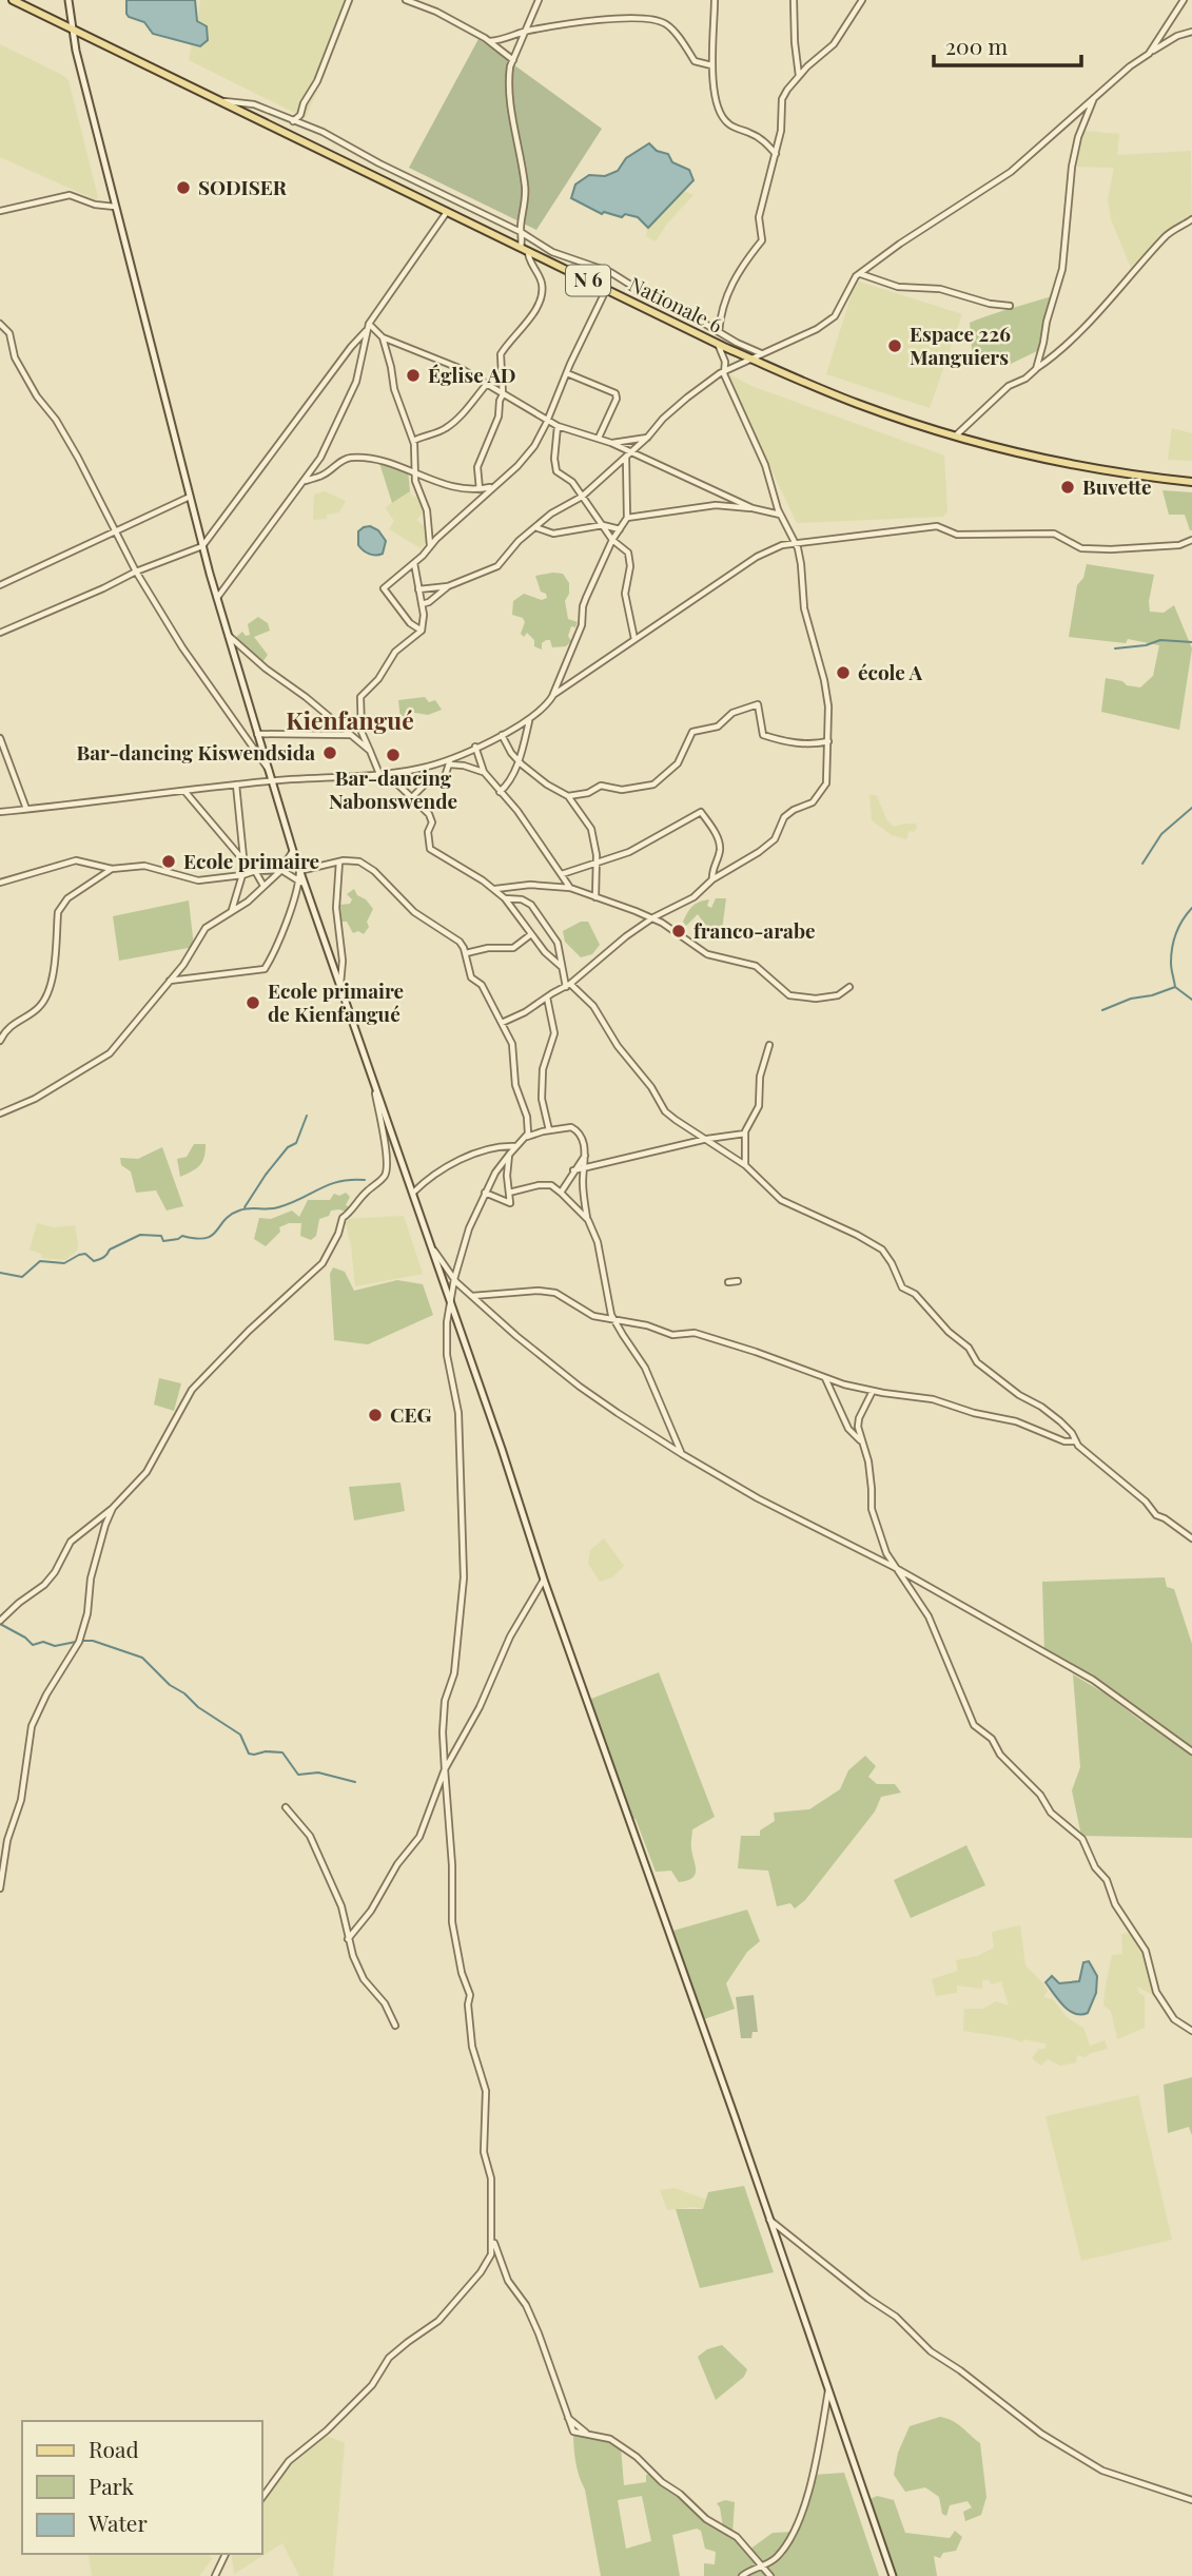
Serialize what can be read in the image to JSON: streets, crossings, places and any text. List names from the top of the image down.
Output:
{
  "streets": {
    "main road": ["N 6", "Nationale 6"]
  },
  "districts": ["Kienfangué"],
  "places": [
    "SODISER",
    "Espace 226 Manguiers",
    "Église AD",
    "Buvette",
    "école A",
    "Bar-dancing Kiswendsida",
    "Bar-dancing Nabonswende",
    "Ecole primaire",
    "franco-arabe",
    "Ecole primaire de Kienfangué",
    "CEG"
  ],
  "legend": ["Road", "Park", "Water"],
  "scale_bar": "200 m"
}
